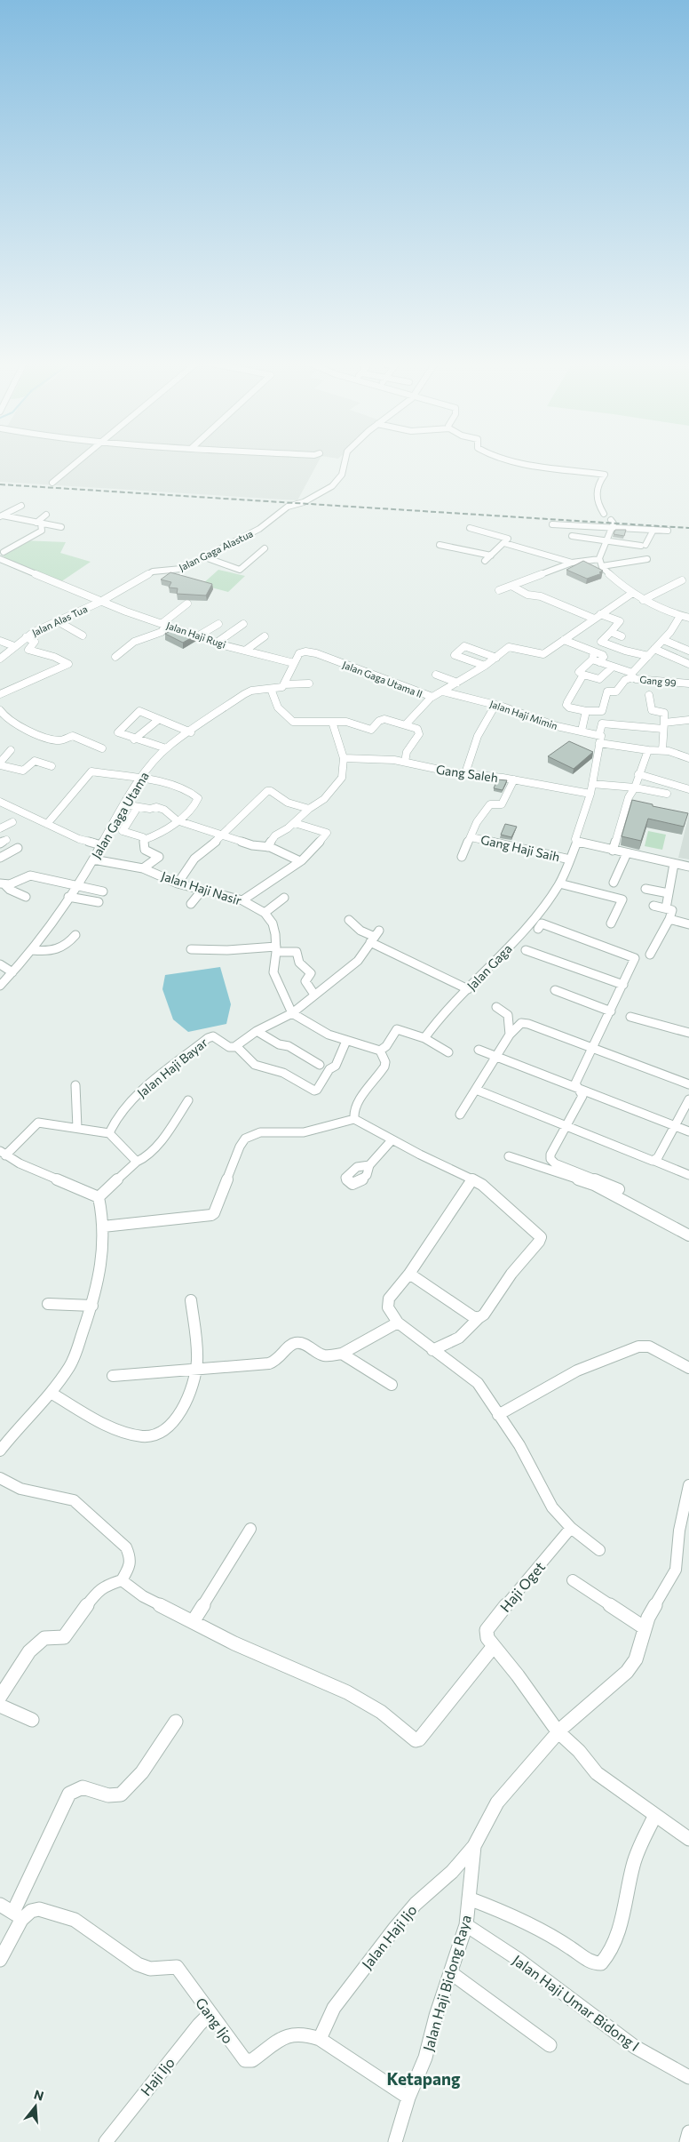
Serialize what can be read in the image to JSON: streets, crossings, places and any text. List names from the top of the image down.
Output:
{
  "streets": {
    "street": [
      "Jalan Gaga Alastua",
      "Jalan Alas Tua",
      "Jalan Haji Rugi",
      "Jalan Gaga Utama II",
      "Gang 99",
      "Jalan Haji Mimin",
      "Gang Saleh",
      "Jalan Gaga Utama",
      "Gang Haji Saih",
      "Jalan Haji Nasir",
      "Jalan Gaga",
      "Jalan Haji Bayar",
      "Haji Oget",
      "Jalan Haji Ijo",
      "Jalan Haji Bidong Raya",
      "Jalan Haji Umar Bidong I",
      "Gang Ijo",
      "Haji Ijo"
    ]
  },
  "crossings": [
    ["Jalan Gaga Alastua", "Jalan Alas Tua"],
    ["Jalan Gaga Alastua", "Jalan Haji Rugi"],
    ["Jalan Alas Tua", "Jalan Haji Rugi"],
    ["Jalan Haji Rugi", "Jalan Gaga Utama II"],
    ["Jalan Gaga Utama II", "Jalan Haji Mimin"],
    ["Gang Saleh", "Gang Haji Saih"],
    ["Jalan Gaga Utama", "Jalan Haji Nasir"],
    ["Gang Haji Saih", "Jalan Gaga"],
    ["Jalan Haji Ijo", "Jalan Haji Bidong Raya"],
    ["Jalan Haji Ijo", "Gang Ijo"],
    ["Jalan Haji Bidong Raya", "Jalan Haji Umar Bidong I"],
    ["Jalan Haji Bidong Raya", "Gang Ijo"],
    ["Gang Ijo", "Haji Ijo"]
  ],
  "districts": ["Ketapang"],
  "north": "top"
}
